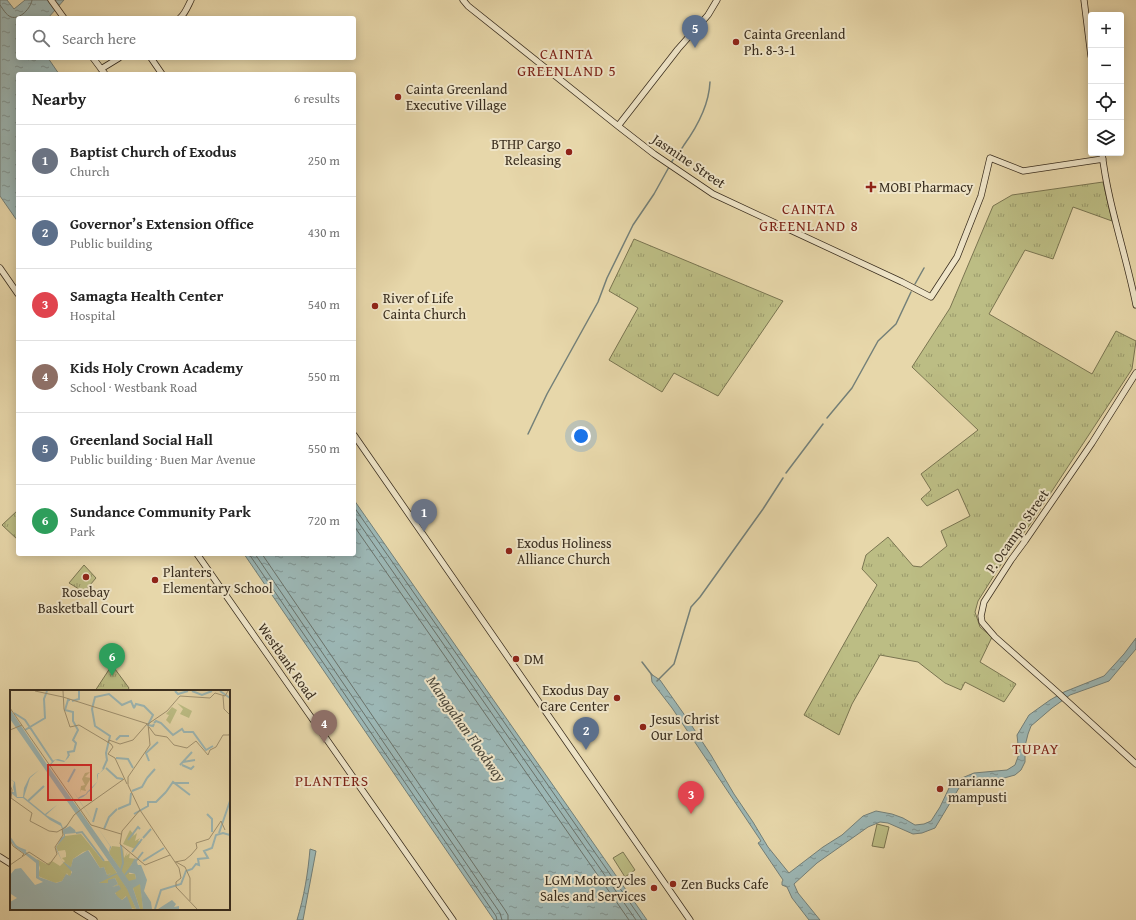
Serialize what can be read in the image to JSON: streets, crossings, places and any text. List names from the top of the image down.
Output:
{
  "streets": {
    "street": ["Jasmine Street", "P. Ocampo Street", "Westbank Road"]
  },
  "districts": [
    "CAINTA GREENLAND 5",
    "CAINTA GREENLAND 8",
    "TUPAY",
    "PLANTERS"
  ],
  "water": ["Manggahan Floodway"],
  "places": {
    "other": [
      "Cainta Greenland Ph. 8-3-1",
      "Cainta Greenland Executive Village",
      "BTHP Cargo Releasing",
      "River of Life Cainta Church",
      "Exodus Holiness Alliance Church",
      "Rosebay Basketball Court",
      "Planters Elementary School",
      "DM",
      "Exodus Day Care Center",
      "Jesus Christ Our Lord",
      "marianne mampusti",
      "Zen Bucks Cafe",
      "LGM Motorcycles Sales and Services"
    ],
    "health": ["MOBI Pharmacy"]
  },
  "page": {
    "map_buttons": ["+", "−"],
    "pins": [
      "5",
      "1",
      "6",
      "4",
      "2",
      "3"
    ],
    "search": "Search here",
    "heading": ["Nearby", "6 results"],
    "list": [
      {
        "mark": "1",
        "name": "Baptist Church of Exodus",
        "note": "Church",
        "value": "250 m"
      },
      {
        "mark": "2",
        "name": "Governor’s Extension Office",
        "note": "Public building",
        "value": "430 m"
      },
      {
        "mark": "3",
        "name": "Samagta Health Center",
        "note": "Hospital",
        "value": "540 m"
      },
      {
        "mark": "4",
        "name": "Kids Holy Crown Academy",
        "note": "School · Westbank Road",
        "value": "550 m"
      },
      {
        "mark": "5",
        "name": "Greenland Social Hall",
        "note": "Public building · Buen Mar Avenue",
        "value": "550 m"
      },
      {
        "mark": "6",
        "name": "Sundance Community Park",
        "note": "Park",
        "value": "720 m"
      }
    ]
  }
}
